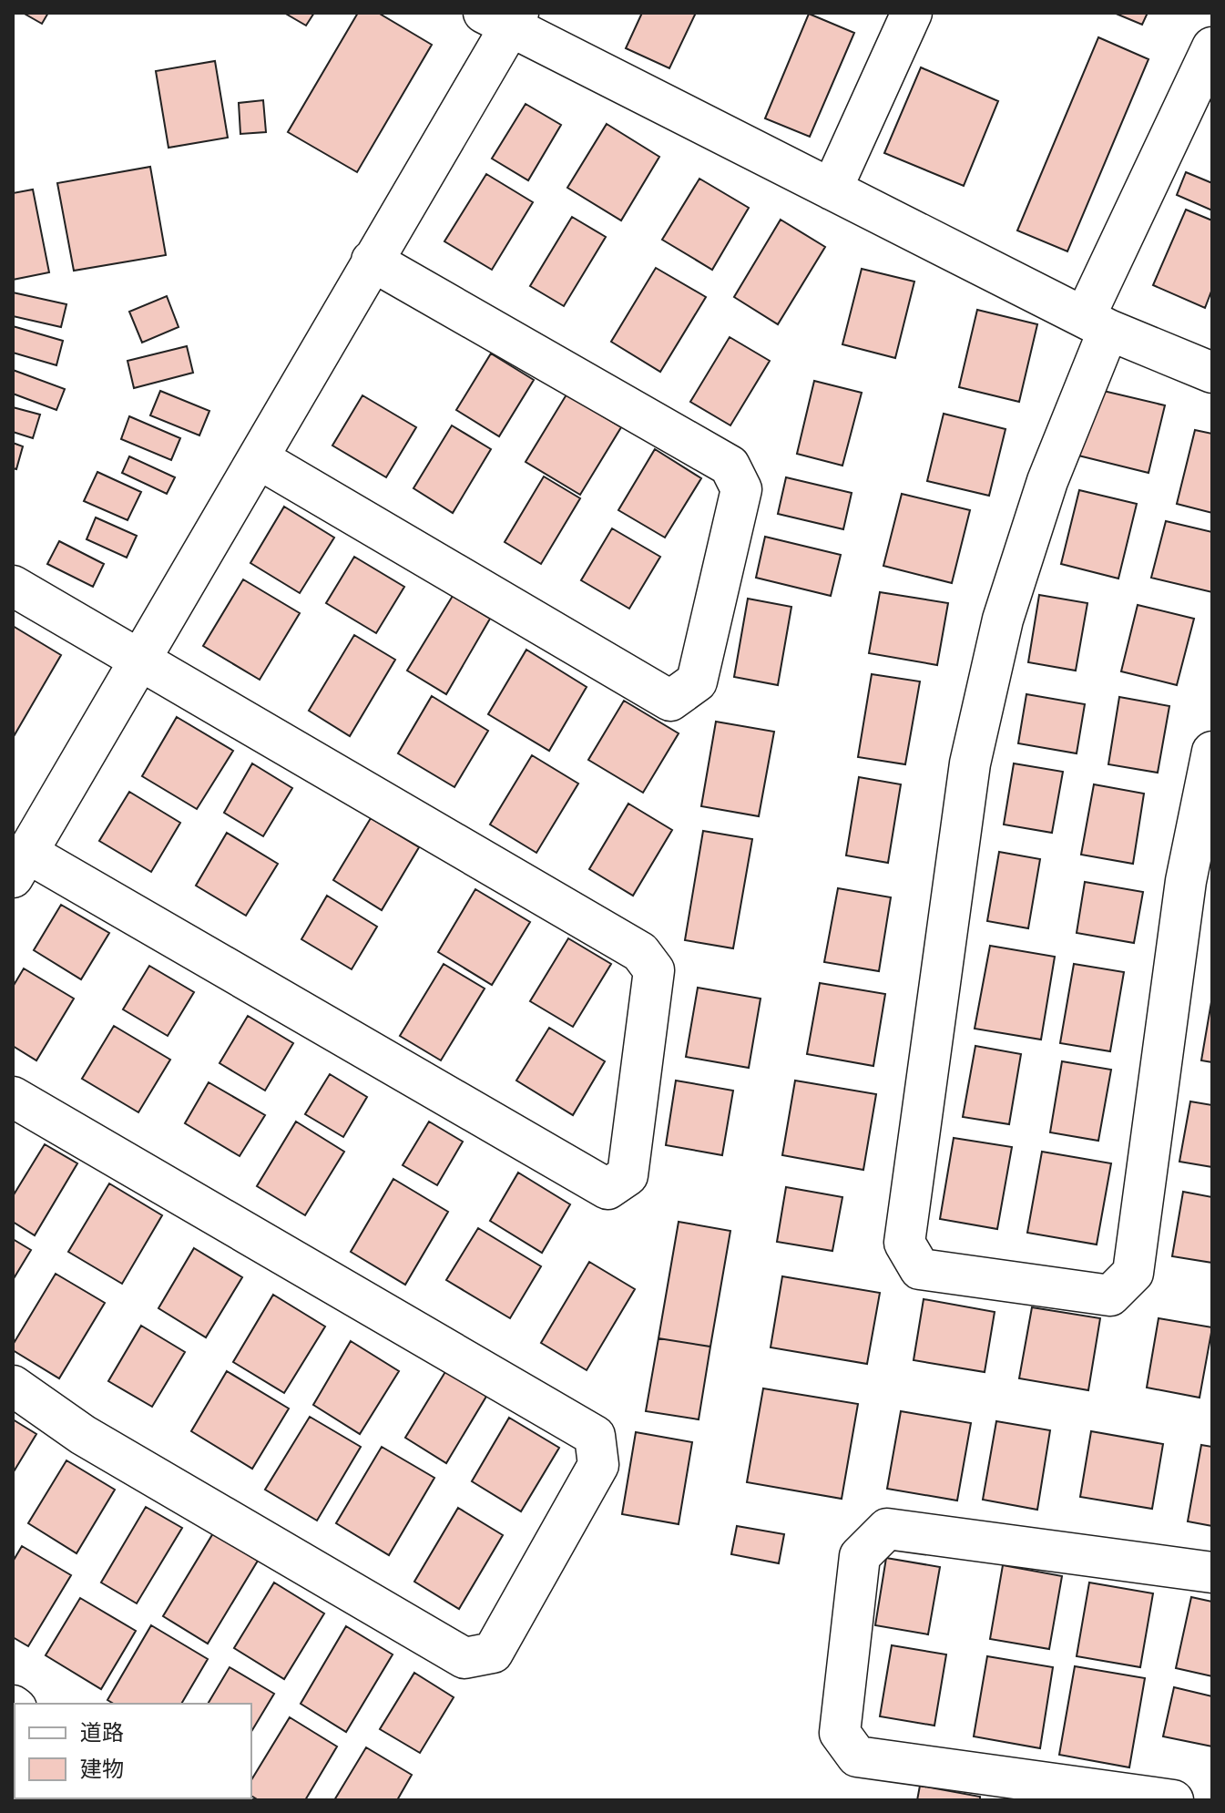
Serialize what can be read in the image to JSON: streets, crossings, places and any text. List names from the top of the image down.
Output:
{
  "legend": ["道路", "建物"]
}
